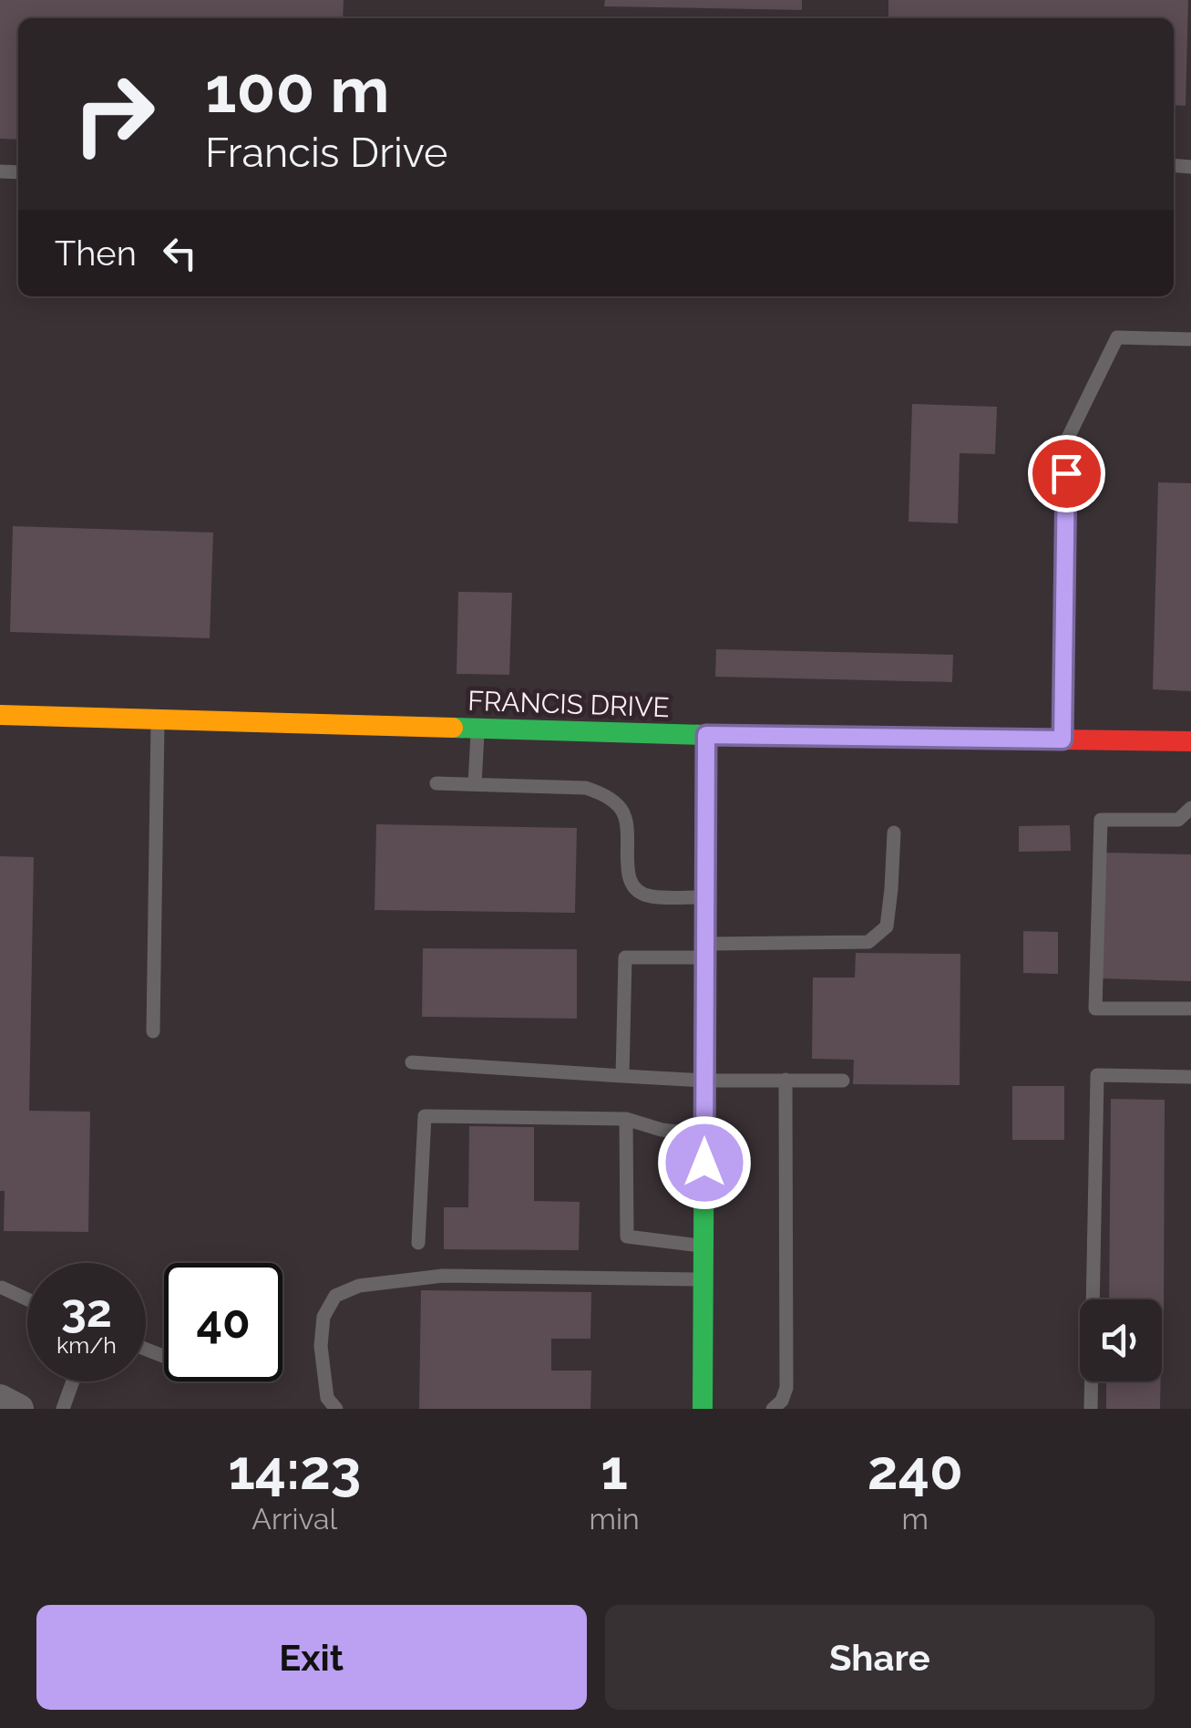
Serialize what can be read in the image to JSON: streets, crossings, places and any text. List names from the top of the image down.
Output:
{
  "streets": {
    "street": ["FRANCIS DRIVE"]
  },
  "page": {
    "turn": ["100 m", "Francis Drive"],
    "then": "Then",
    "speed": "32 km/h",
    "limit": "40",
    "eta": [
      "14:23",
      "Arrival",
      "1",
      "min",
      "240",
      "m"
    ],
    "buttons": ["Exit", "Share"]
  }
}
